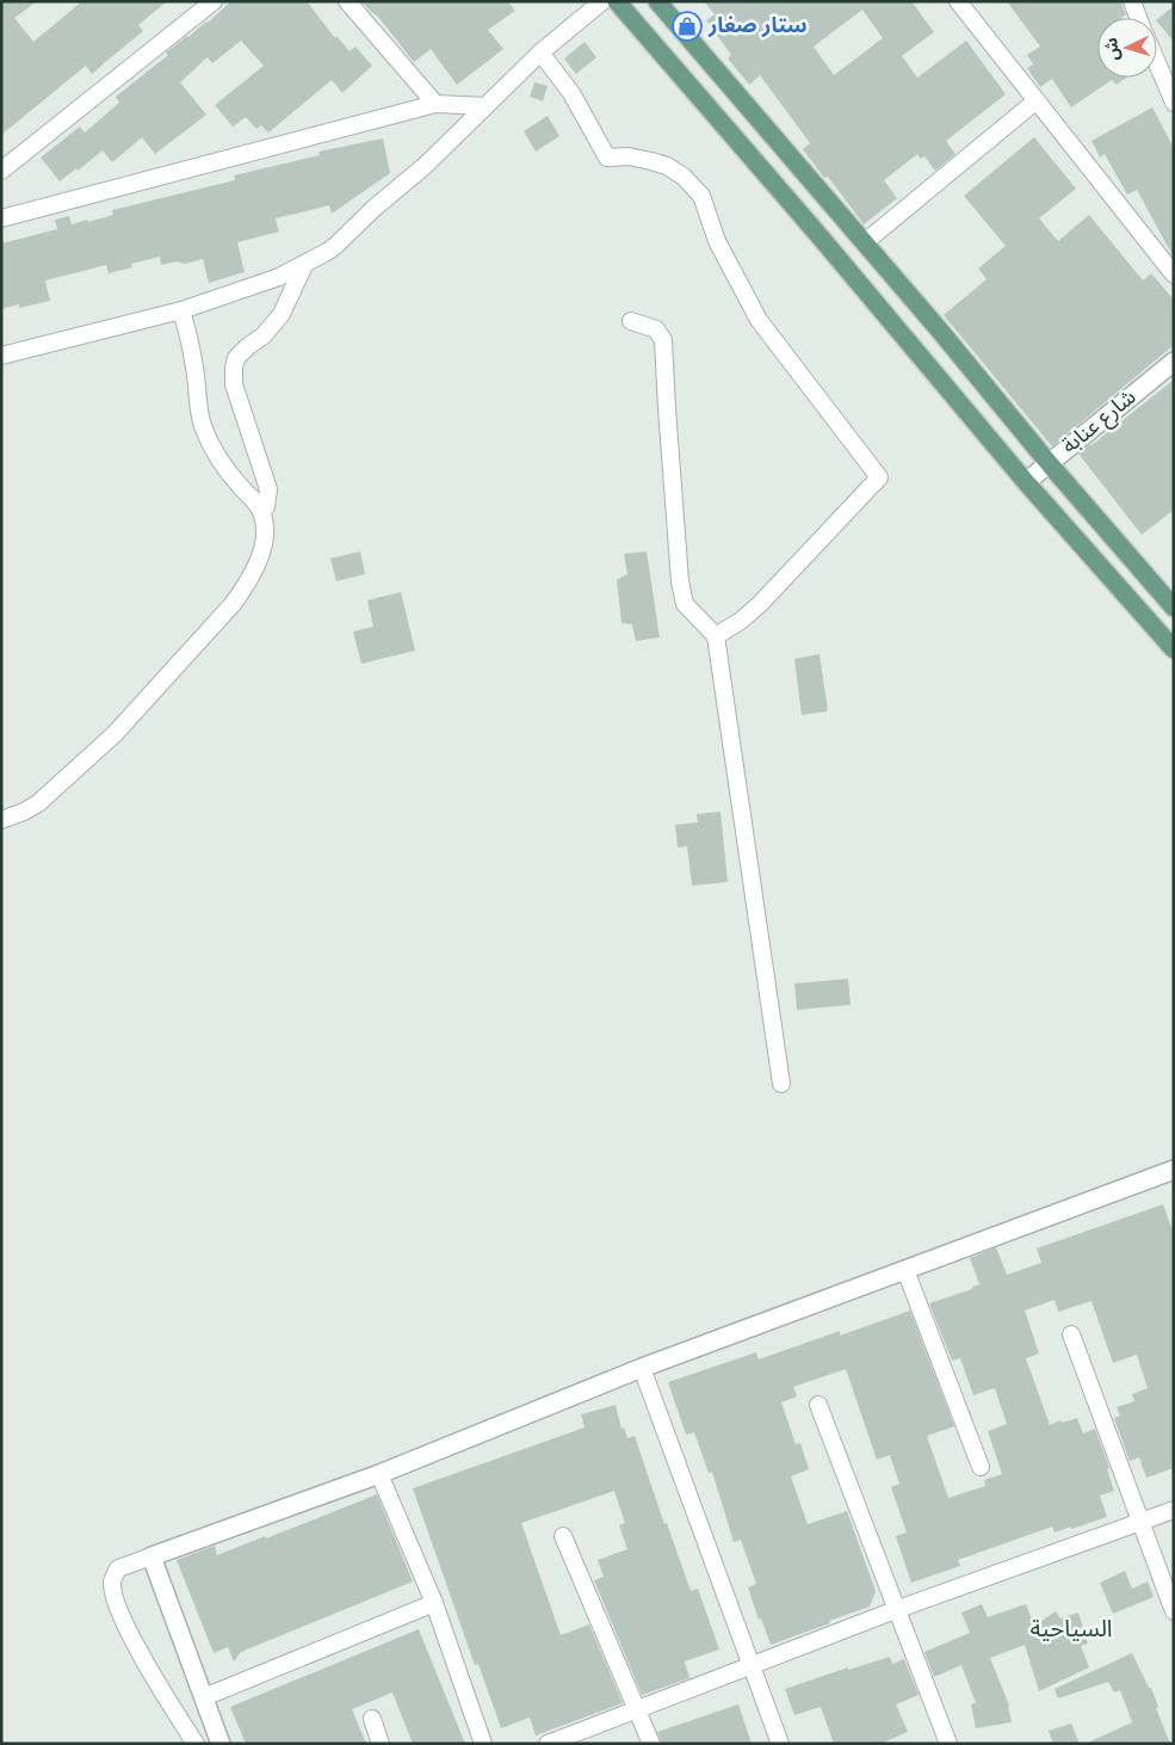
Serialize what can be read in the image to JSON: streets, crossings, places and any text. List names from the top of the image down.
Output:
{
  "streets": {
    "street": ["شارع عنابة"]
  },
  "districts": ["السياحية"],
  "places": {
    "shop": ["ستار صغار"]
  },
  "north": "left"
}
